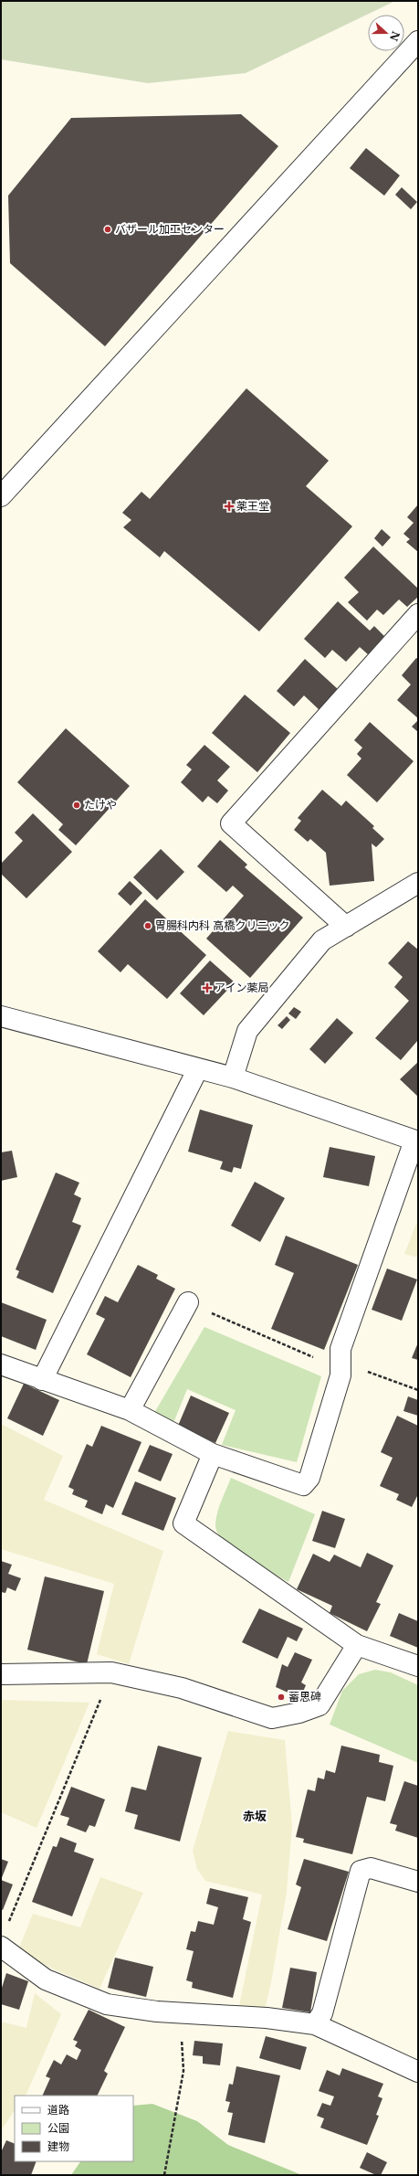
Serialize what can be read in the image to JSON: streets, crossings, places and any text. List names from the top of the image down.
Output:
{
  "districts": ["赤坂"],
  "places": {
    "other": [
      "バザール加工センター",
      "たけや",
      "胃腸科内科 高橋クリニック",
      "蓄思碑"
    ],
    "health": ["薬王堂", "アイン薬局"]
  },
  "legend": ["道路", "公園", "建物"],
  "north": "right"
}
